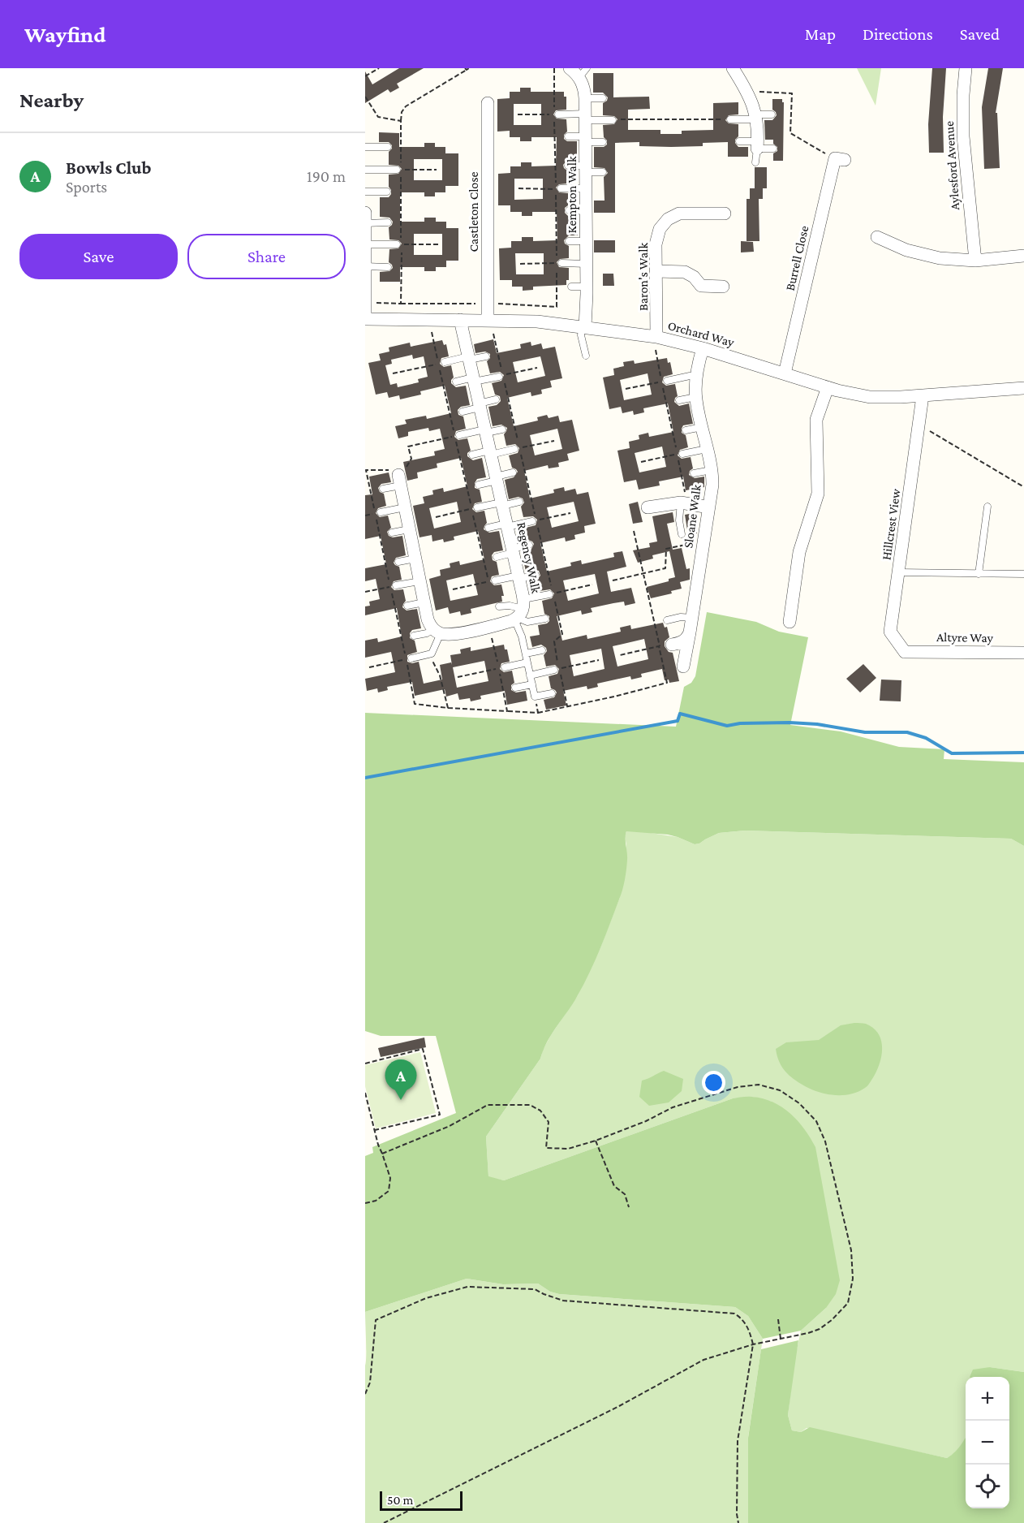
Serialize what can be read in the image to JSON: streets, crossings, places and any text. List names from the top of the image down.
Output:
{
  "streets": {
    "street": [
      "Aylesford Avenue",
      "Kempton Walk",
      "Castleton Close",
      "Burrell Close",
      "Baron's Walk",
      "Orchard Way",
      "Sloane Walk",
      "Hillcrest View",
      "Regency Walk",
      "Altyre Way"
    ]
  },
  "crossings": [
    ["Kempton Walk", "Orchard Way"],
    ["Castleton Close", "Orchard Way"],
    ["Burrell Close", "Orchard Way"],
    ["Baron's Walk", "Orchard Way"],
    ["Orchard Way", "Sloane Walk"],
    ["Orchard Way", "Hillcrest View"],
    ["Orchard Way", "Regency Walk"],
    ["Hillcrest View", "Altyre Way"]
  ],
  "scale_bar": "50 m",
  "page": {
    "header": "Wayfind",
    "nav": ["Map", "Directions", "Saved"],
    "heading": "Nearby",
    "list": [
      {
        "mark": "A",
        "name": "Bowls Club",
        "note": "Sports",
        "value": "190 m"
      }
    ],
    "buttons": ["Save", "Share"],
    "pins": "A",
    "map_buttons": ["+", "−"],
    "scale": "50 m"
  }
}
